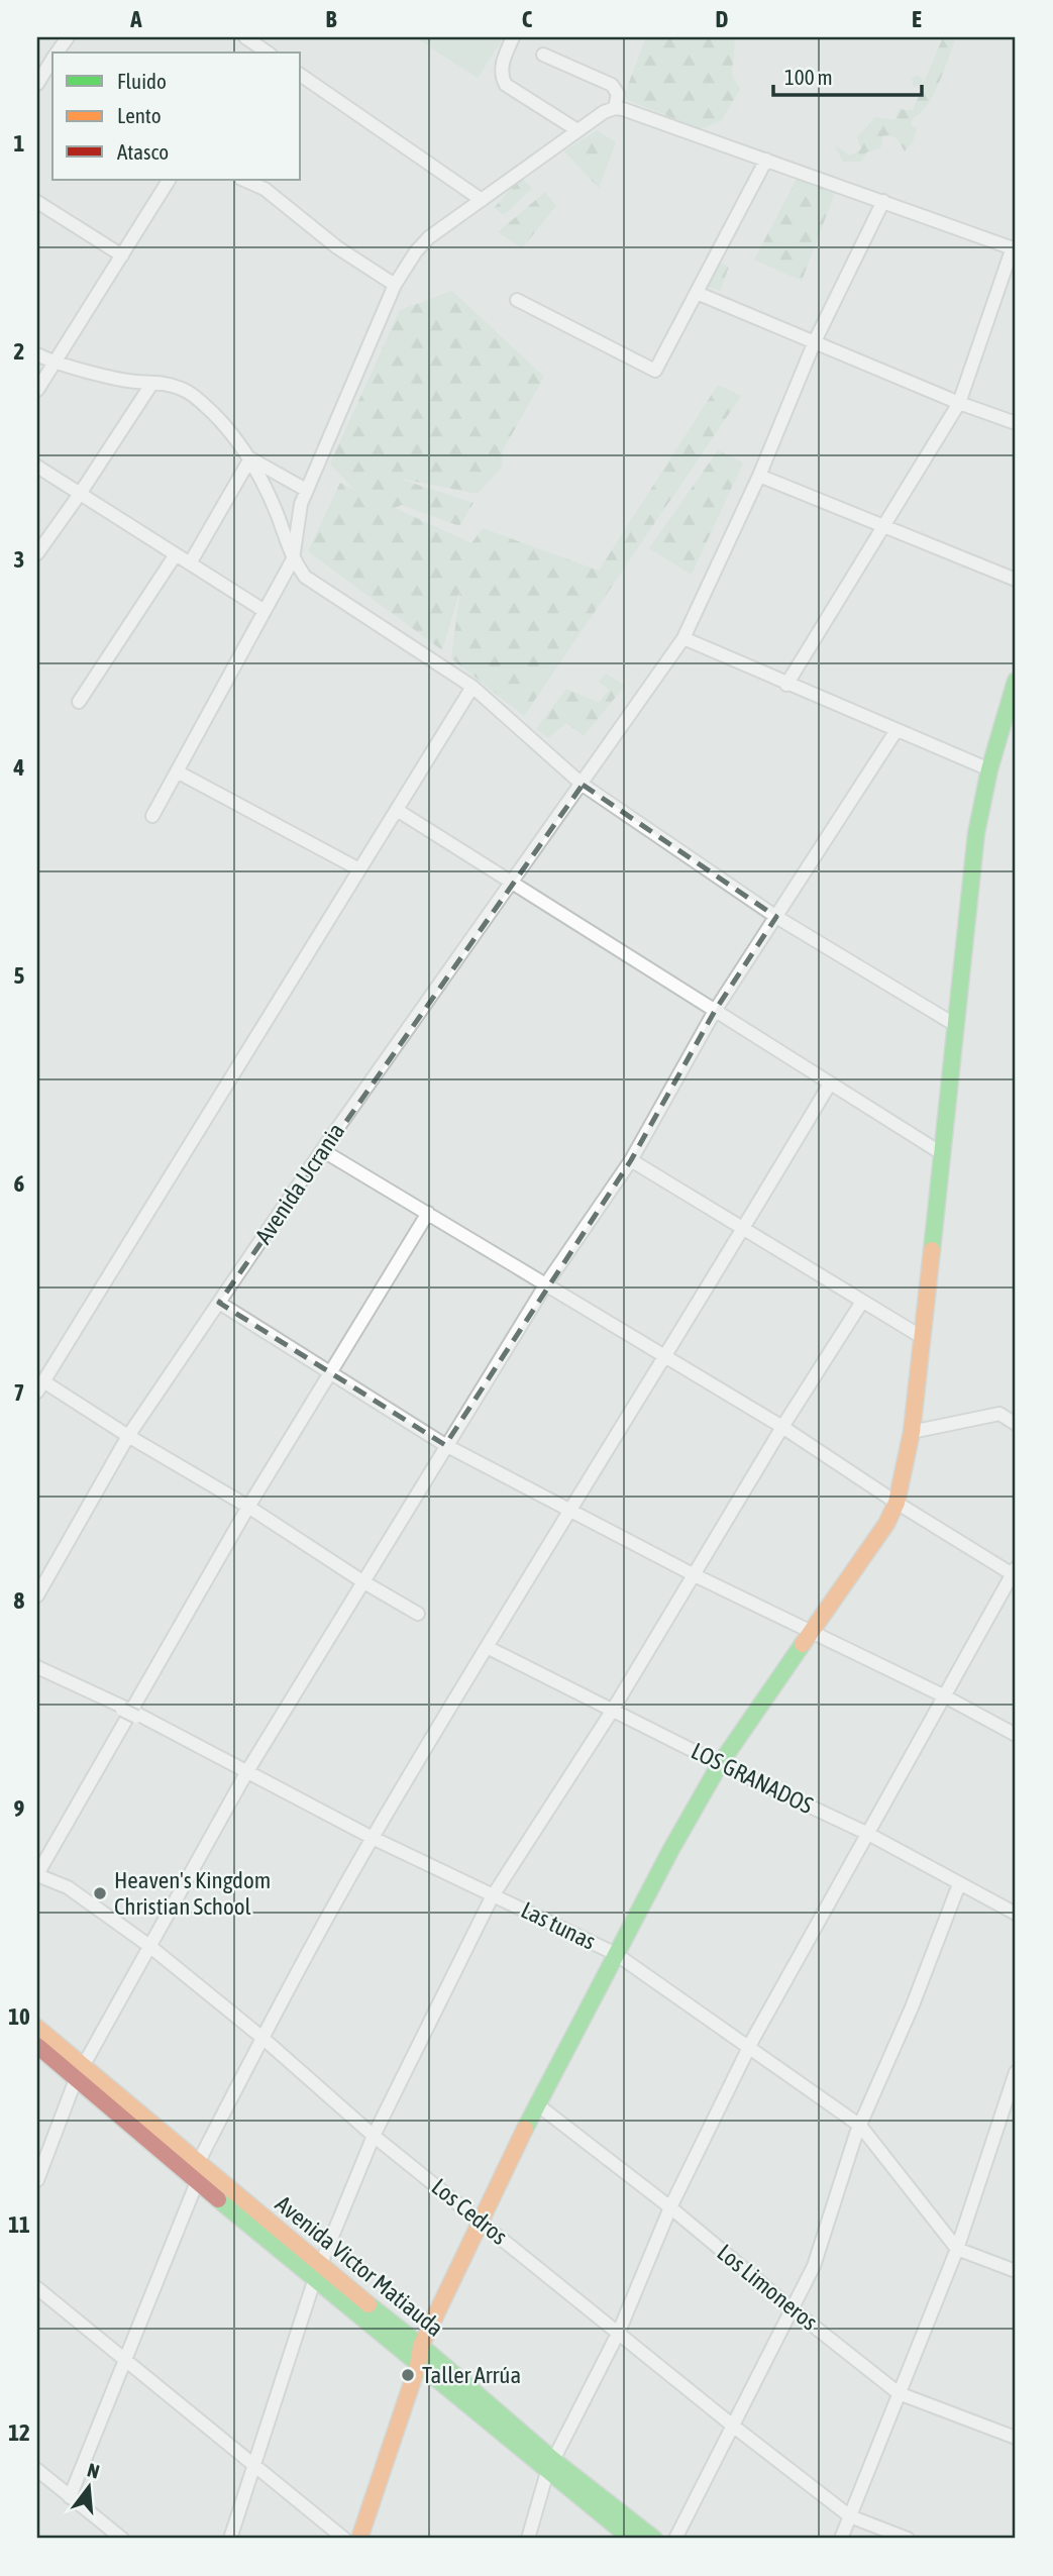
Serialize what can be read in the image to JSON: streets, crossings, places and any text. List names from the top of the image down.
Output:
{
  "streets": {
    "street": [
      "Avenida Ucrania",
      "LOS GRANADOS",
      "Las tunas",
      "Los Cedros",
      "Avenida Victor Matiauda",
      "Los Limoneros"
    ]
  },
  "places": ["Heaven's Kingdom Christian School", "Taller Arrúa"],
  "legend": ["Fluido", "Lento", "Atasco"],
  "scale_bar": "100 m",
  "north": "top",
  "grid": {
    "columns": [
      "A",
      "B",
      "C",
      "D",
      "E"
    ],
    "rows": [
      "1",
      "2",
      "3",
      "4",
      "5",
      "6",
      "7",
      "8",
      "9",
      "10",
      "11",
      "12"
    ]
  }
}
